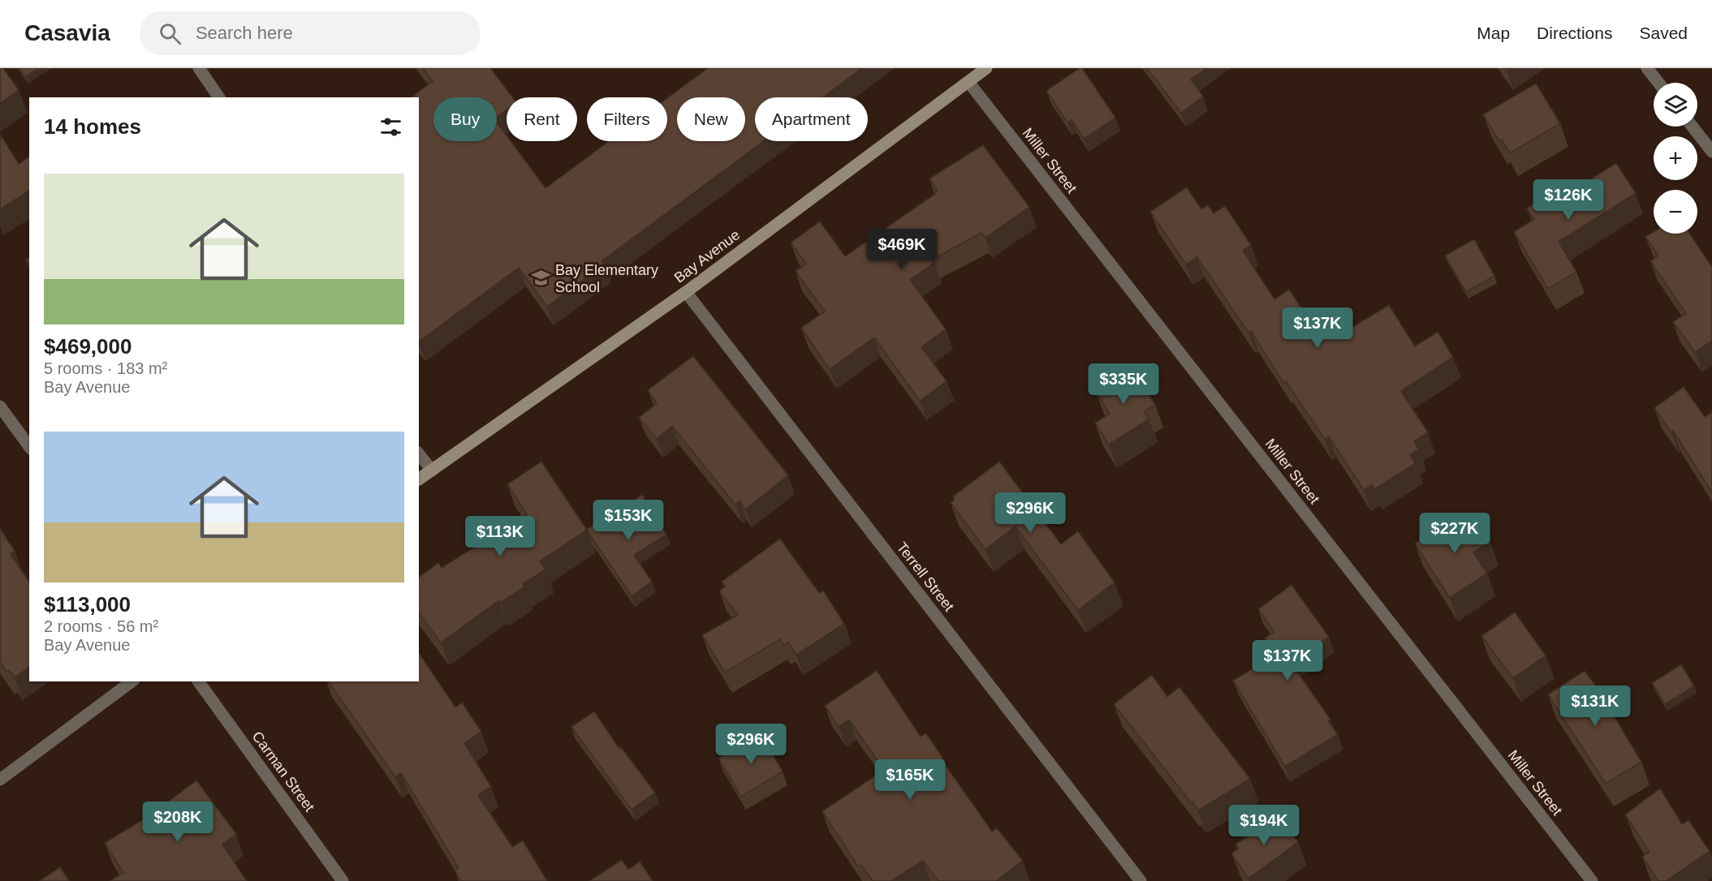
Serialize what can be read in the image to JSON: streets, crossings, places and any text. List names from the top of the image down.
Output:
{
  "streets": {
    "street": [
      "Miller Street",
      "Bay Avenue",
      "Terrell Street",
      "Carman Street"
    ]
  },
  "crossings": [
    ["Miller Street", "Bay Avenue"],
    ["Bay Avenue", "Terrell Street"]
  ],
  "places": {
    "school or university": ["Bay Elementary School"]
  },
  "page": {
    "header": "Casavia",
    "search": "Search here",
    "nav": ["Map", "Directions", "Saved"],
    "map_buttons": ["+", "−"],
    "chip": [
      "Buy",
      "Rent",
      "Filters",
      "New",
      "Apartment"
    ],
    "heading": "14 homes",
    "list": [
      {
        "name": "$469,000",
        "note": "5 rooms · 183 m² · Bay Avenue"
      },
      {
        "name": "$113,000",
        "note": "2 rooms · 56 m² · Bay Avenue"
      }
    ],
    "price": [
      "$126K",
      "$469K",
      "$137K",
      "$335K",
      "$296K",
      "$153K",
      "$227K",
      "$113K",
      "$137K",
      "$131K",
      "$296K",
      "$165K",
      "$208K",
      "$194K"
    ]
  }
}
